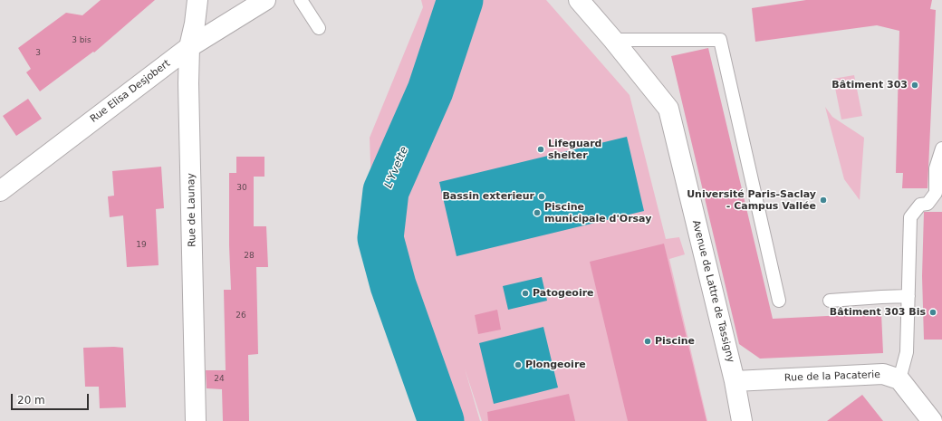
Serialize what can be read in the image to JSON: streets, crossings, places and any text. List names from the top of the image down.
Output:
{
  "streets": {
    "street": [
      "Rue Elisa Desjobert",
      "Rue de Launay",
      "Avenue de Lattre de Tassigny",
      "Rue de la Pacaterie"
    ]
  },
  "crossings": [
    ["Rue Elisa Desjobert", "Rue de Launay"],
    ["Avenue de Lattre de Tassigny", "Rue de la Pacaterie"]
  ],
  "water": ["L'Yvette"],
  "places": [
    "Bâtiment 303",
    "Lifeguard shelter",
    "Bassin exterieur",
    "Université Paris-Saclay - Campus Vallée",
    "Piscine municipale d'Orsay",
    "Patogeoire",
    "Bâtiment 303 Bis",
    "Piscine",
    "Plongeoire"
  ],
  "house_numbers": [
    "3 bis",
    "3",
    "30",
    "19",
    "28",
    "26",
    "24"
  ],
  "scale_bar": "20 m"
}
